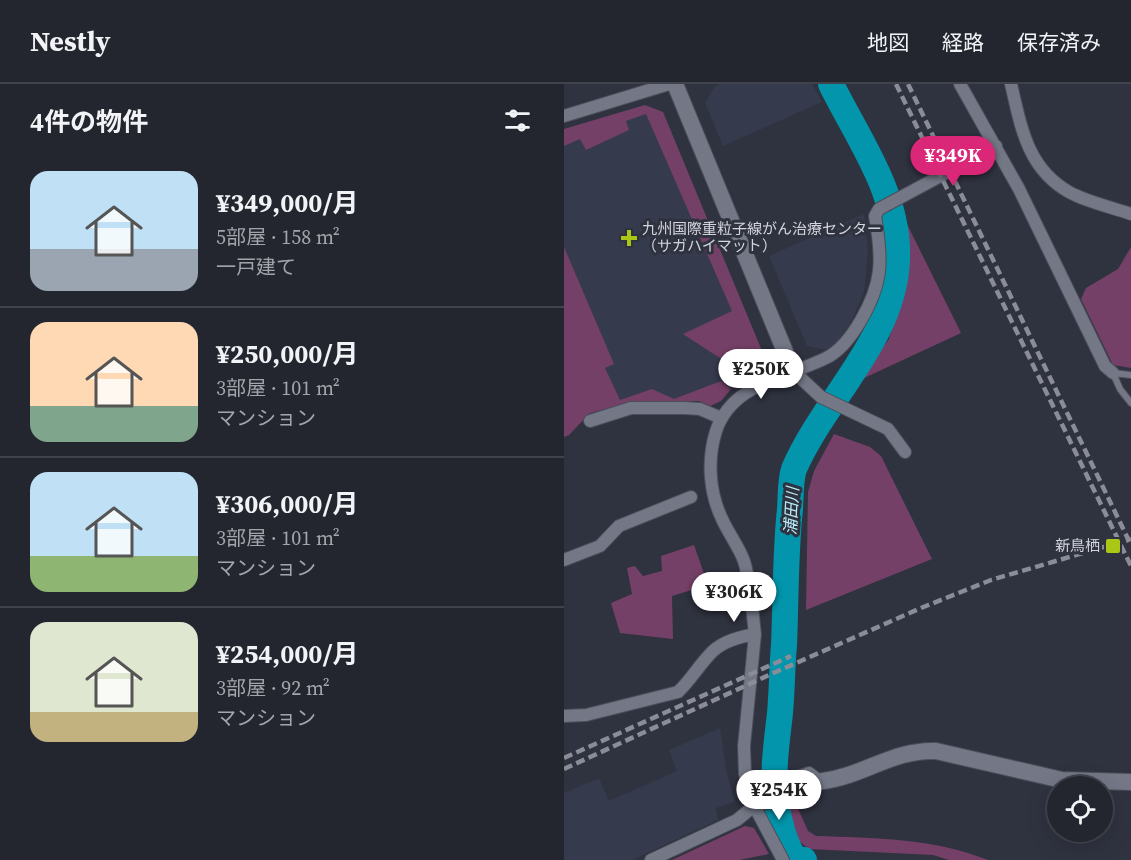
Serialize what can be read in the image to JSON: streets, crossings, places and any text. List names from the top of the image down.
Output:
{
  "water": ["浦田川"],
  "places": {
    "health": ["九州国際重粒子線がん治療センター （サガハイマット）"],
    "transit": ["新鳥栖"]
  },
  "page": {
    "header": "Nestly",
    "nav": ["地図", "経路", "保存済み"],
    "heading": "4件の物件",
    "price": [
      "¥349K",
      "¥250K",
      "¥306K",
      "¥254K"
    ],
    "list": [
      {
        "name": "¥349,000/月",
        "note": "5部屋 · 158 m² · 一戸建て"
      },
      {
        "name": "¥250,000/月",
        "note": "3部屋 · 101 m² · マンション"
      },
      {
        "name": "¥306,000/月",
        "note": "3部屋 · 101 m² · マンション"
      },
      {
        "name": "¥254,000/月",
        "note": "3部屋 · 92 m² · マンション"
      }
    ]
  }
}
